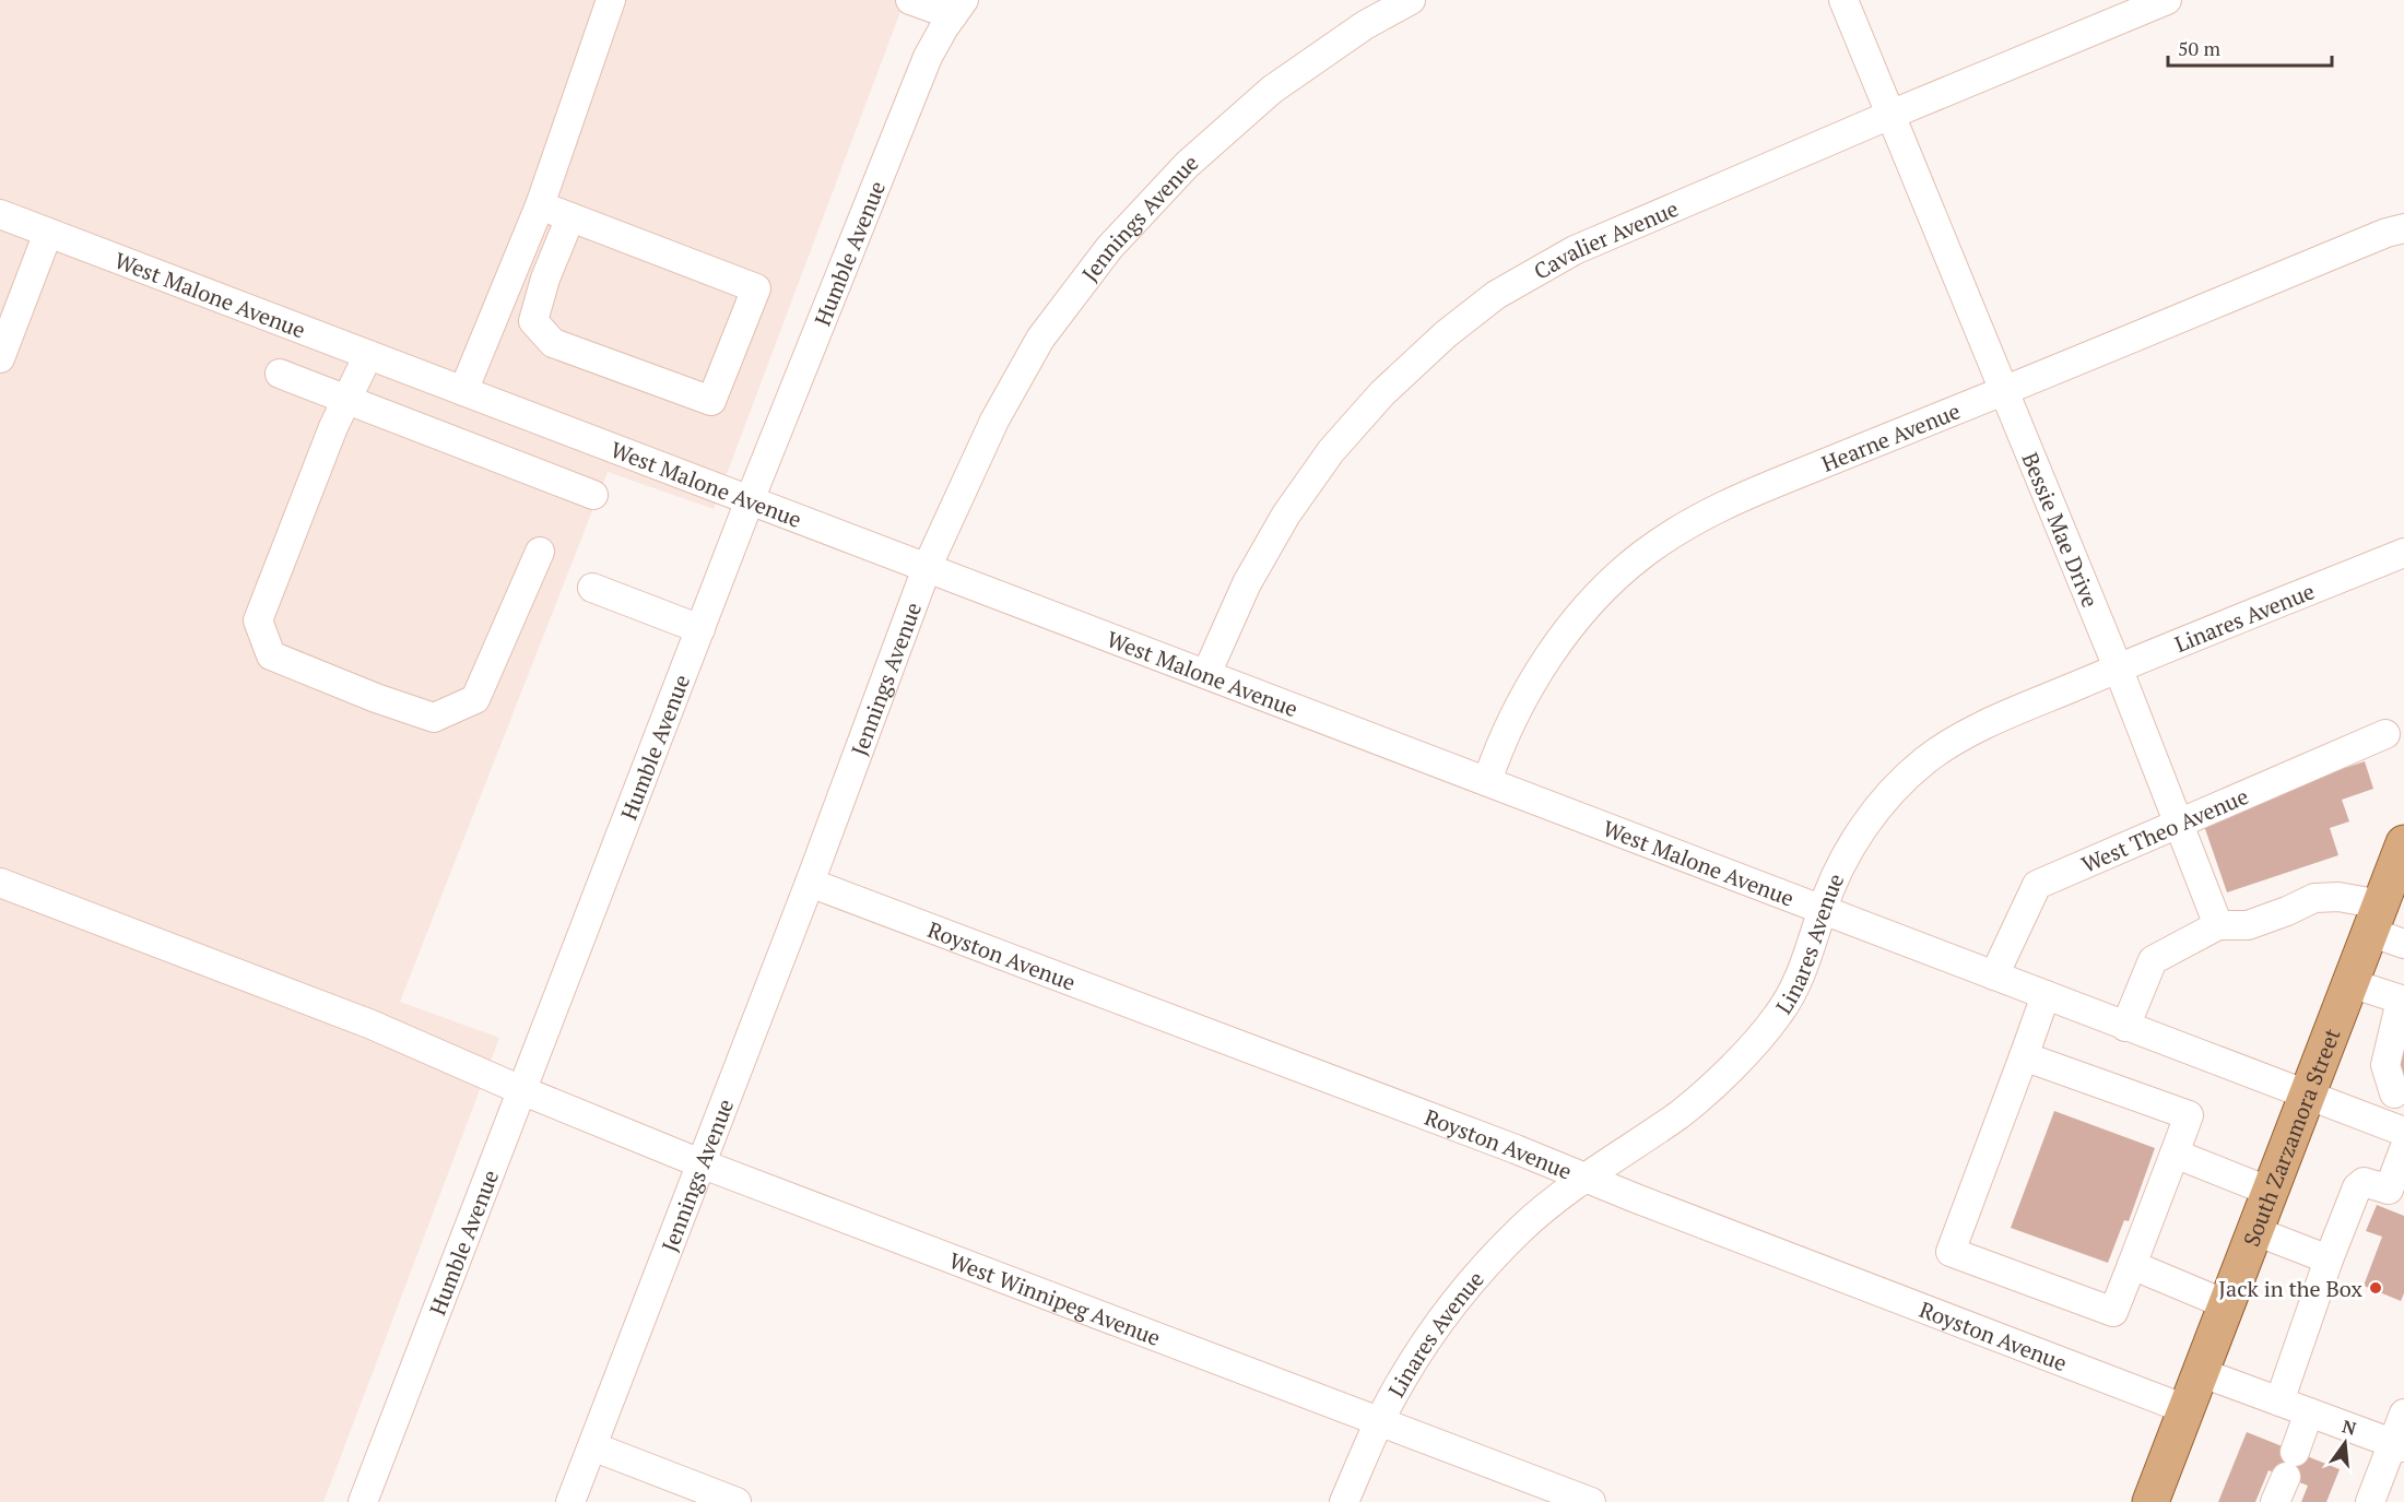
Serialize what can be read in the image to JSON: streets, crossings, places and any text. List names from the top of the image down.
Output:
{
  "streets": {
    "main road": ["South Zarzamora Street"],
    "street": [
      "Jennings Avenue",
      "Cavalier Avenue",
      "Humble Avenue",
      "West Malone Avenue",
      "Hearne Avenue",
      "Bessie Mae Drive",
      "Linares Avenue",
      "West Theo Avenue",
      "Royston Avenue",
      "West Winnipeg Avenue"
    ]
  },
  "crossings": [
    ["Jennings Avenue", "West Malone Avenue"],
    ["Jennings Avenue", "Royston Avenue"],
    ["Jennings Avenue", "West Winnipeg Avenue"],
    ["Cavalier Avenue", "West Malone Avenue"],
    ["Cavalier Avenue", "Bessie Mae Drive"],
    ["Humble Avenue", "West Malone Avenue"],
    ["Humble Avenue", "West Winnipeg Avenue"],
    ["West Malone Avenue", "Hearne Avenue"],
    ["West Malone Avenue", "Linares Avenue"],
    ["West Malone Avenue", "West Theo Avenue"],
    ["West Malone Avenue", "South Zarzamora Street"],
    ["Hearne Avenue", "Bessie Mae Drive"],
    ["Bessie Mae Drive", "Linares Avenue"],
    ["Bessie Mae Drive", "West Theo Avenue"],
    ["Linares Avenue", "Royston Avenue"],
    ["Linares Avenue", "West Winnipeg Avenue"],
    ["Royston Avenue", "South Zarzamora Street"]
  ],
  "places": ["Jack in the Box"],
  "scale_bar": "50 m",
  "north": "top"
}
